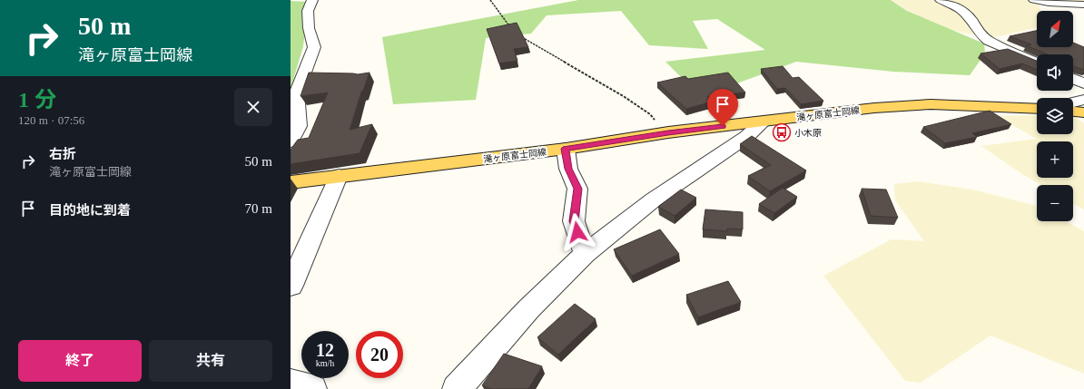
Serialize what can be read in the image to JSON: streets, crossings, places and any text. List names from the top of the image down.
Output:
{
  "streets": {
    "main road": ["滝ヶ原富士岡線"]
  },
  "places": {
    "bus stop": ["小木原"]
  },
  "north": "top right",
  "page": {
    "turn": ["50 m", "滝ヶ原富士岡線"],
    "map_buttons": ["+", "−"],
    "heading": ["1 分", "120 m · 07:56"],
    "list": [
      {
        "name": "右折",
        "note": "滝ヶ原富士岡線",
        "value": "50 m"
      },
      {
        "name": "目的地に到着",
        "value": "70 m"
      }
    ],
    "speed": "12 km/h",
    "limit": "20",
    "buttons": ["終了", "共有"]
  }
}
